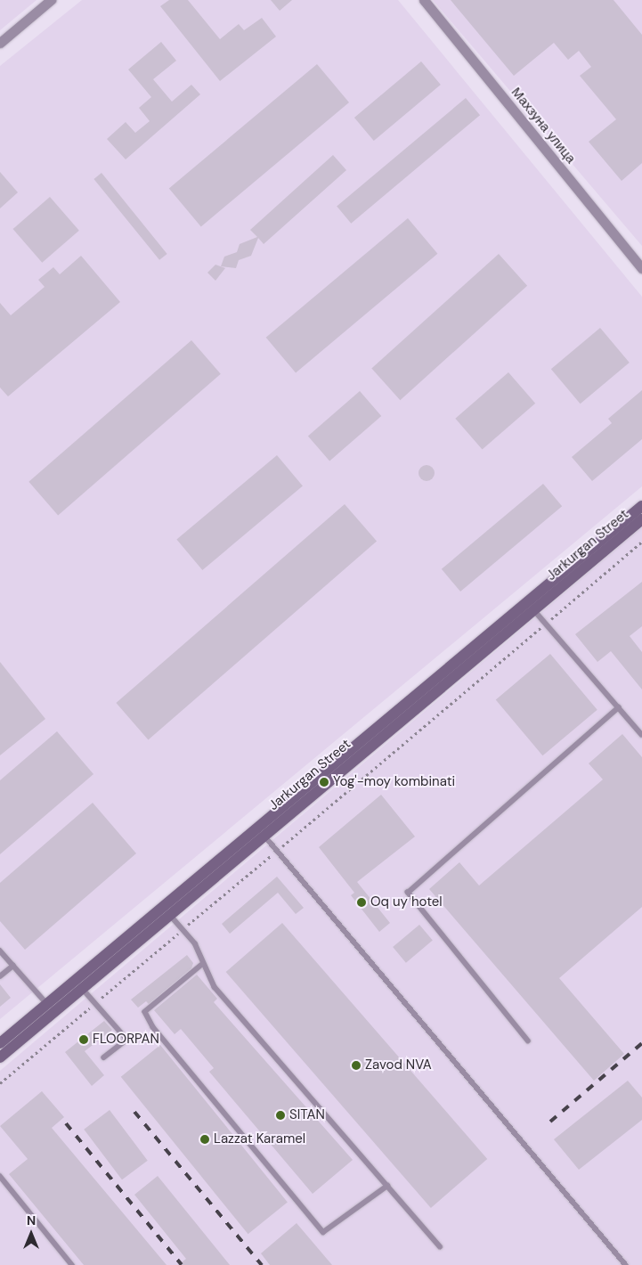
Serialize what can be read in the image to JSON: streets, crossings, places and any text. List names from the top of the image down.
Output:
{
  "streets": {
    "main road": ["Jarkurgan Street"],
    "street": ["Махзуна улица"]
  },
  "places": [
    "Yog'-moy kombinati",
    "Oq uy hotel",
    "FLOORPAN",
    "Zavod NVA",
    "SITAN",
    "Lazzat Karamel"
  ],
  "north": "top"
}
